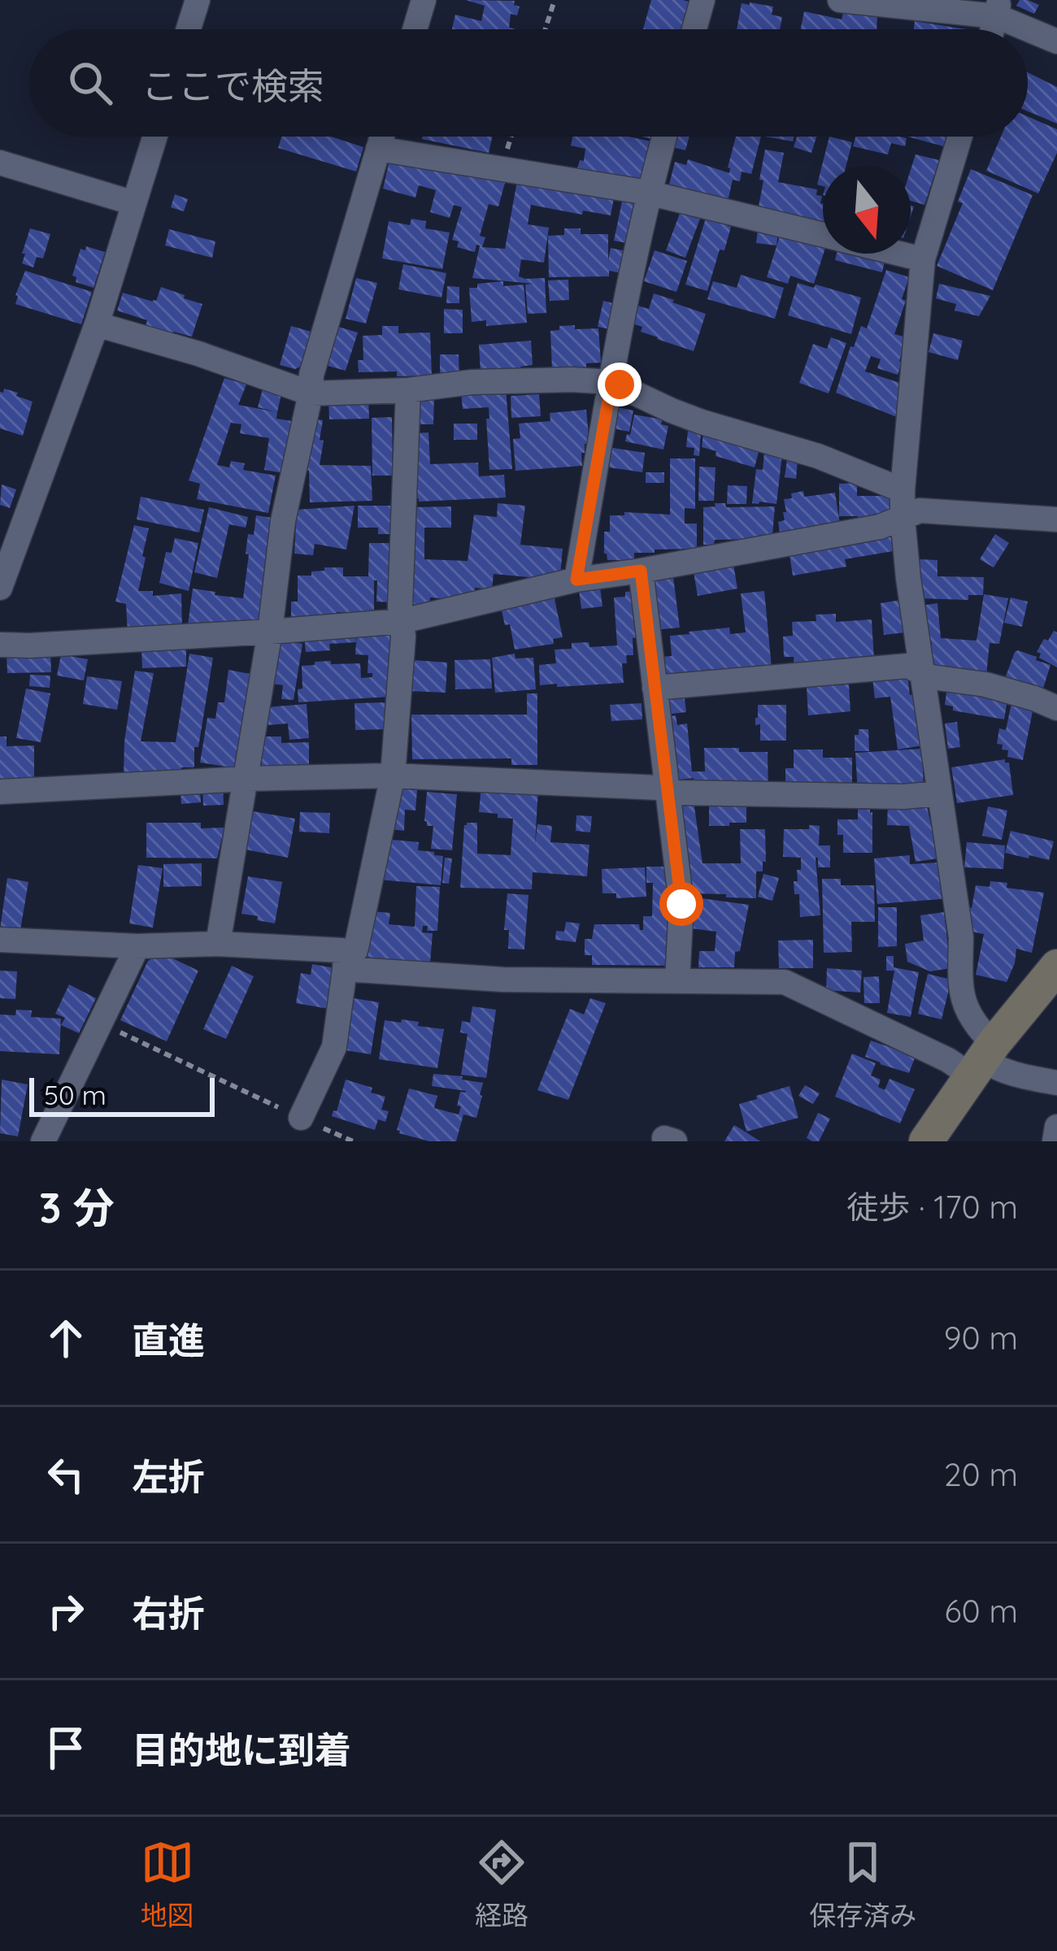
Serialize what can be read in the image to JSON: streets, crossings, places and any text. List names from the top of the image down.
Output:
{
  "scale_bar": "50 m",
  "north": "bottom",
  "page": {
    "search": "ここで検索",
    "scale": "50 m",
    "heading": ["3 分", "徒歩 · 170 m"],
    "list": [
      ["直進", "90 m"],
      ["左折", "20 m"],
      ["右折", "60 m"],
      "目的地に到着"
    ],
    "nav": ["地図", "経路", "保存済み"]
  }
}
